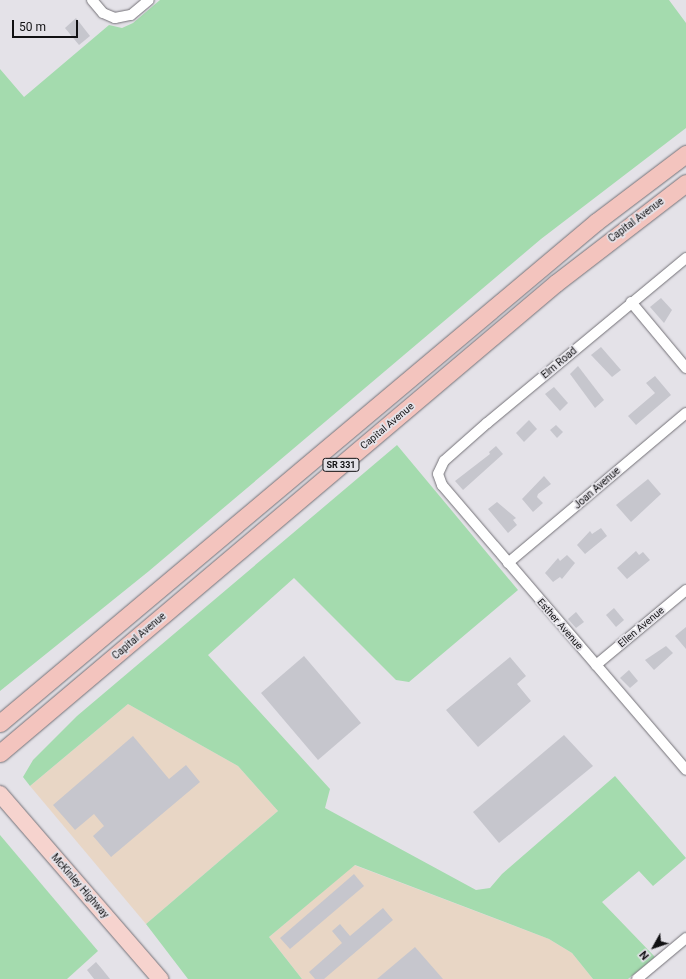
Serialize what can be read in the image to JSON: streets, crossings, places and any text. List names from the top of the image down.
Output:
{
  "streets": {
    "highway": ["Capital Avenue", "SR 331"],
    "main road": ["McKinley Highway"],
    "street": [
      "Elm Road",
      "Joan Avenue",
      "Esther Avenue",
      "Ellen Avenue"
    ]
  },
  "crossings": [
    ["Elm Road", "Esther Avenue"],
    ["Joan Avenue", "Esther Avenue"],
    ["Esther Avenue", "Ellen Avenue"]
  ],
  "scale_bar": "50 m",
  "north": "bottom left"
}
